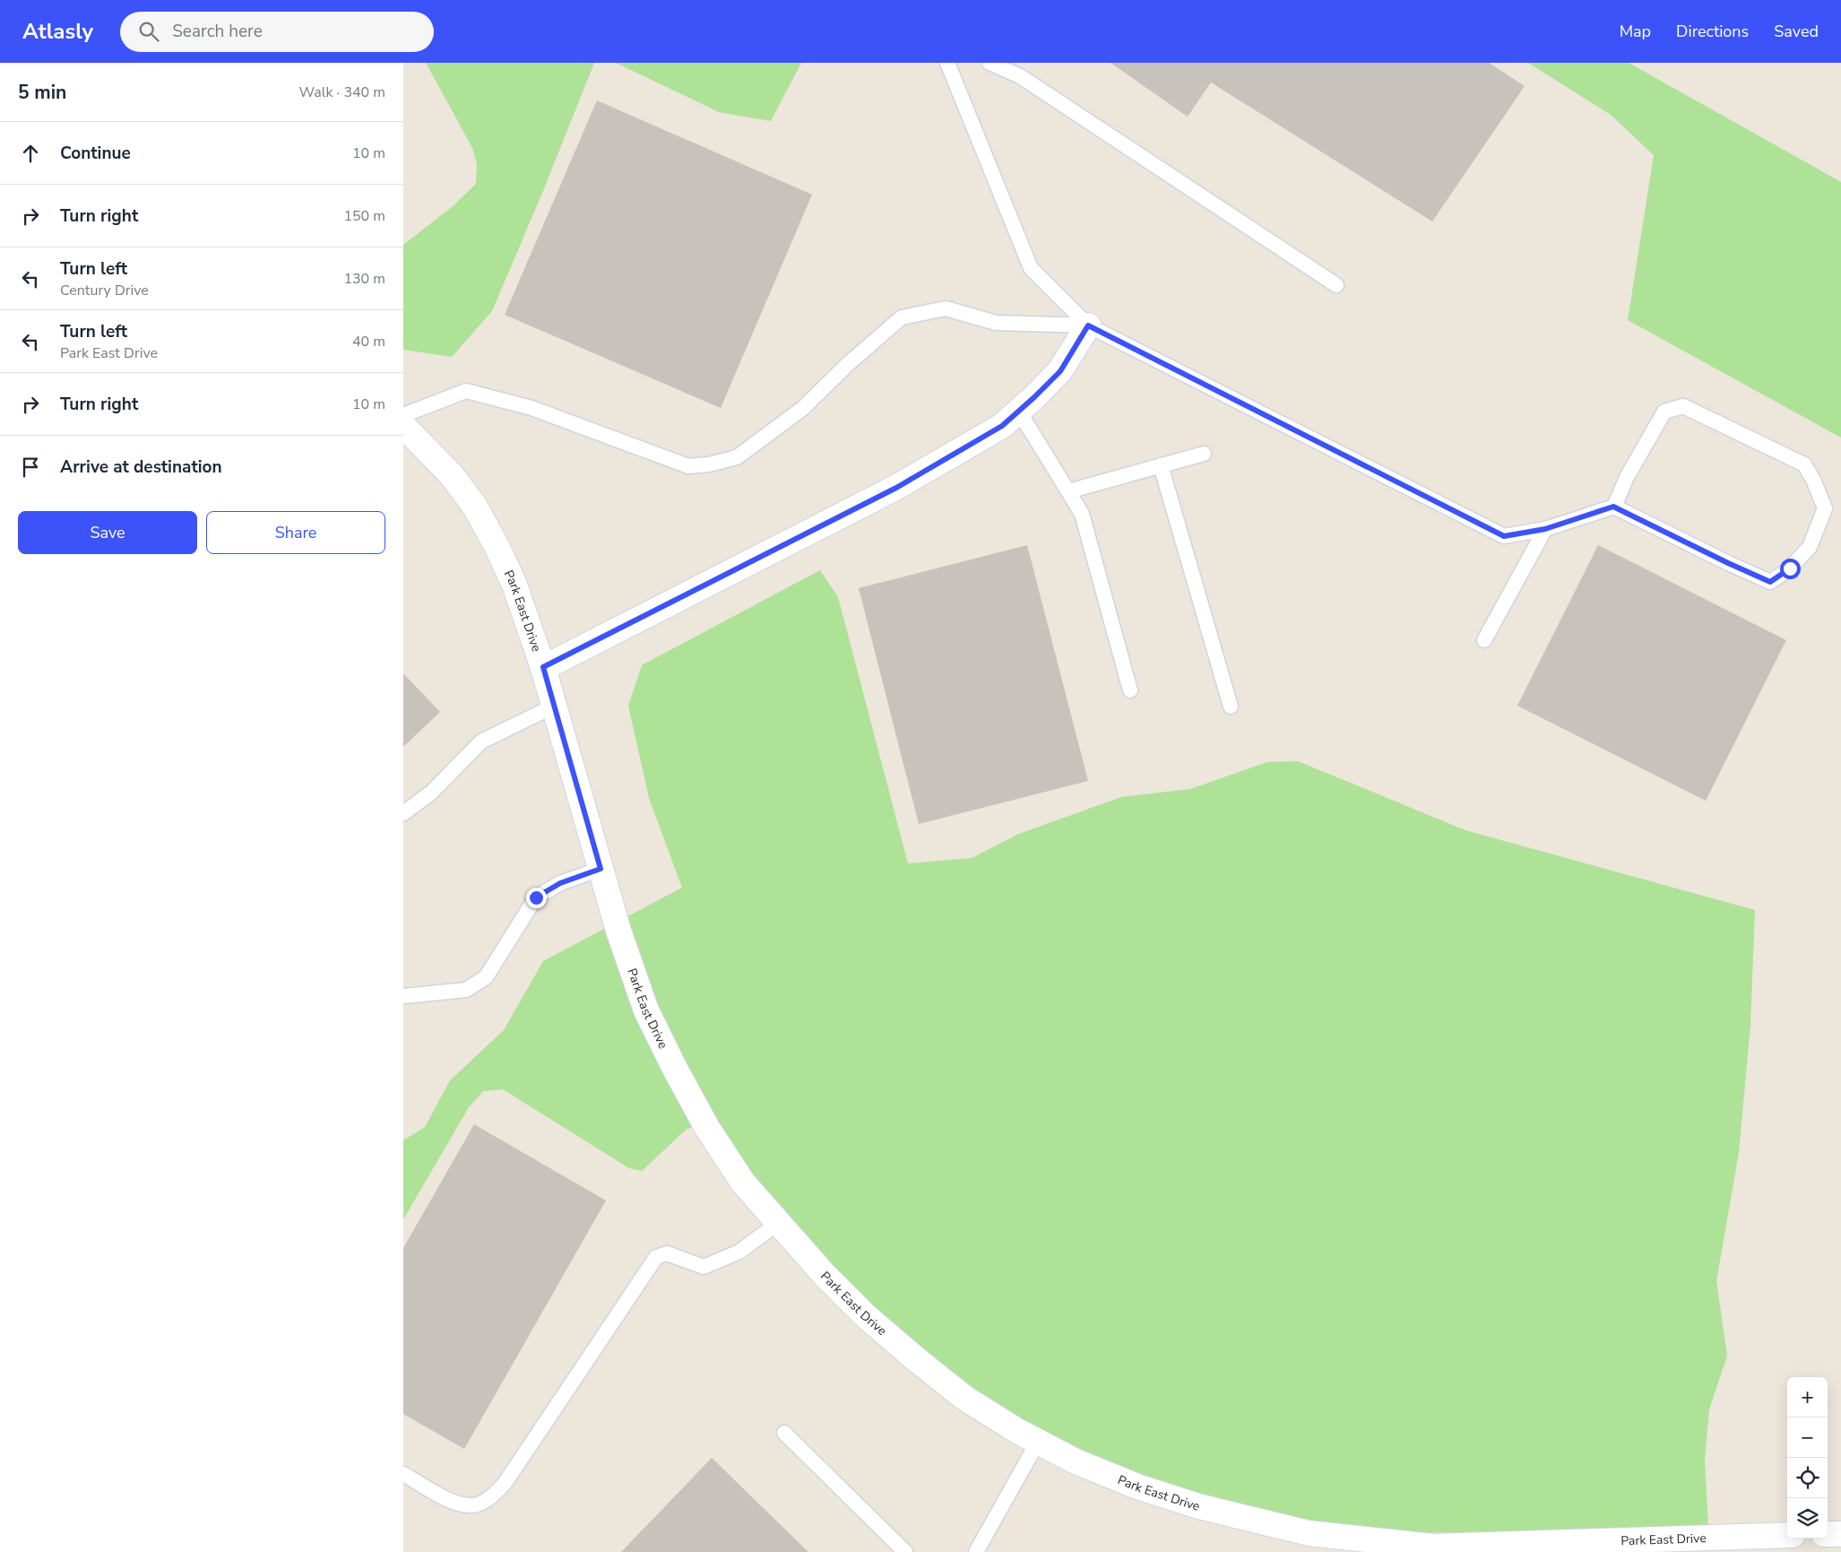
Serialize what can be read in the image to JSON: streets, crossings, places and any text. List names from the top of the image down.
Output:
{
  "streets": {
    "street": ["Park East Drive"]
  },
  "page": {
    "header": "Atlasly",
    "search": "Search here",
    "nav": ["Map", "Directions", "Saved"],
    "heading": ["5 min", "Walk · 340 m"],
    "list": [
      ["Continue", "10 m"],
      ["Turn right", "150 m"],
      ["Turn left", "Century Drive", "130 m"],
      ["Turn left", "Park East Drive", "40 m"],
      ["Turn right", "10 m"],
      "Arrive at destination"
    ],
    "buttons": ["Save", "Share"],
    "map_buttons": ["+", "−"]
  }
}
